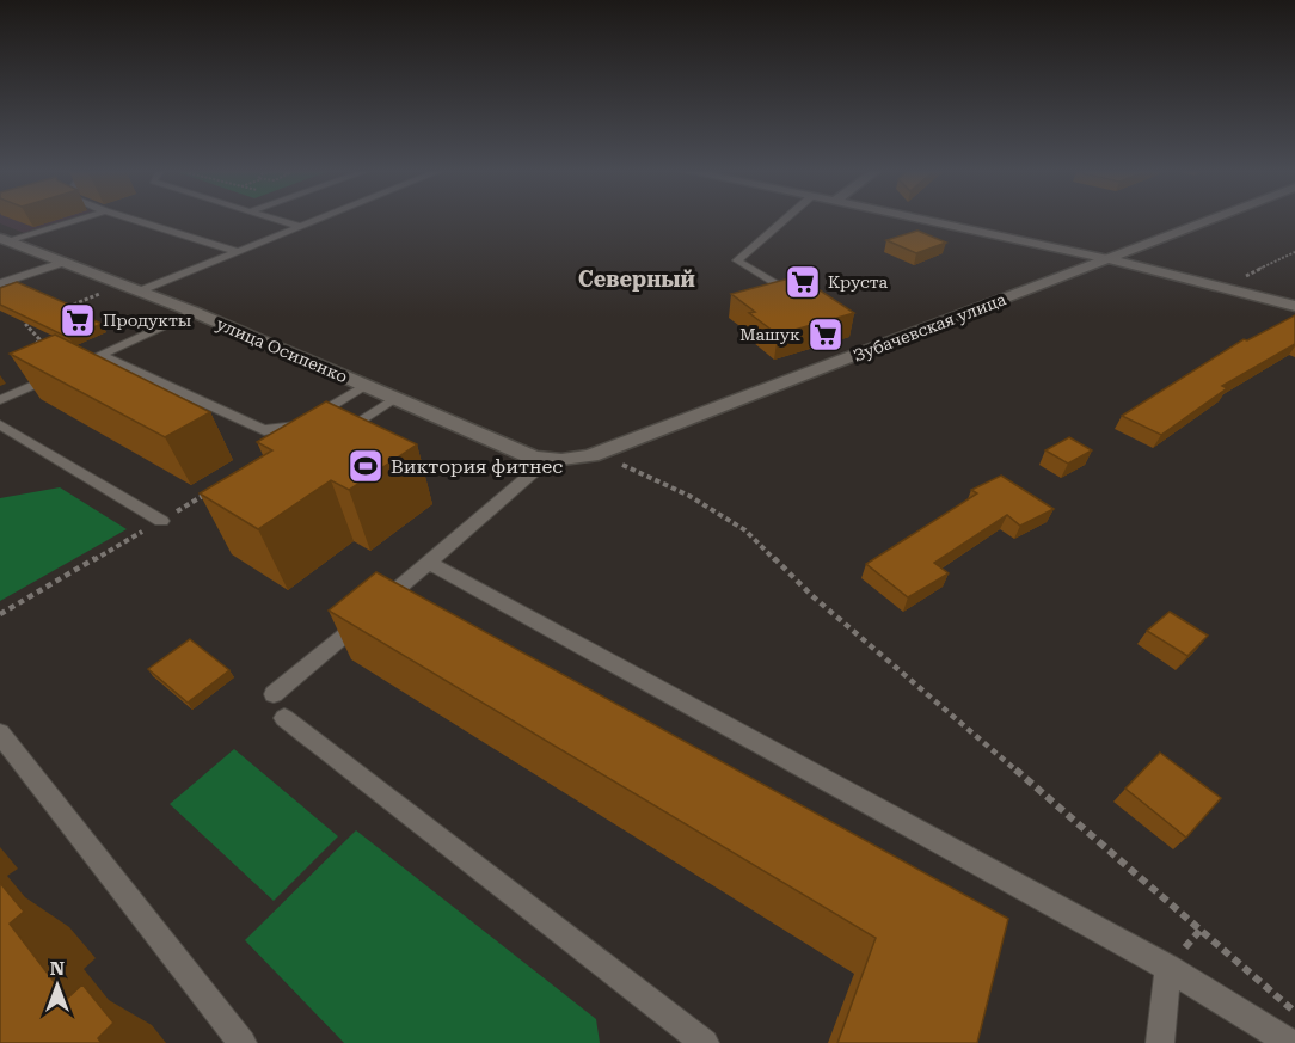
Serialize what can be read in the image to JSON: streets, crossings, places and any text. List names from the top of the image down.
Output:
{
  "streets": {
    "street": ["Зубачевская улица", "улица Осипенко"]
  },
  "crossings": [
    ["Зубачевская улица", "улица Осипенко"]
  ],
  "districts": ["Северный"],
  "places": {
    "supermarket": ["Круста", "Продукты", "Машук"],
    "sports": ["Виктория фитнес"]
  },
  "north": "top"
}
